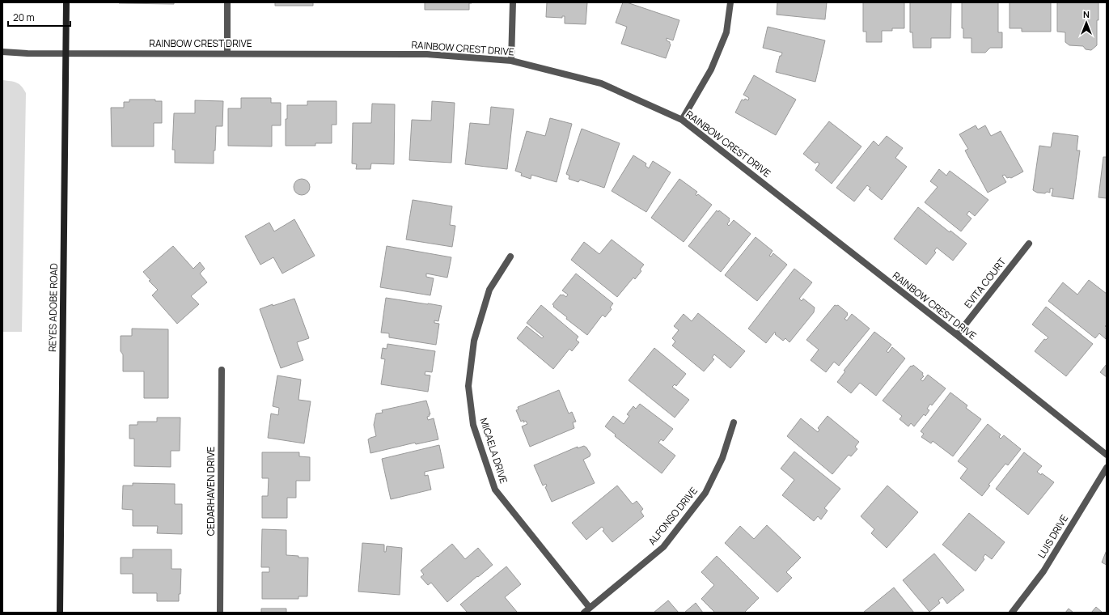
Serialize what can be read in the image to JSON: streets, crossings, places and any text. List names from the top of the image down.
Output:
{
  "streets": {
    "street": [
      "RAINBOW CREST DRIVE",
      "EVITA COURT",
      "REYES ADOBE ROAD",
      "MICAELA DRIVE",
      "CEDARHAVEN DRIVE",
      "ALFONSO DRIVE",
      "LUIS DRIVE"
    ]
  },
  "crossings": [
    ["RAINBOW CREST DRIVE", "EVITA COURT"],
    ["RAINBOW CREST DRIVE", "REYES ADOBE ROAD"],
    ["MICAELA DRIVE", "ALFONSO DRIVE"]
  ],
  "scale_bar": "20 m",
  "north": "top"
}
